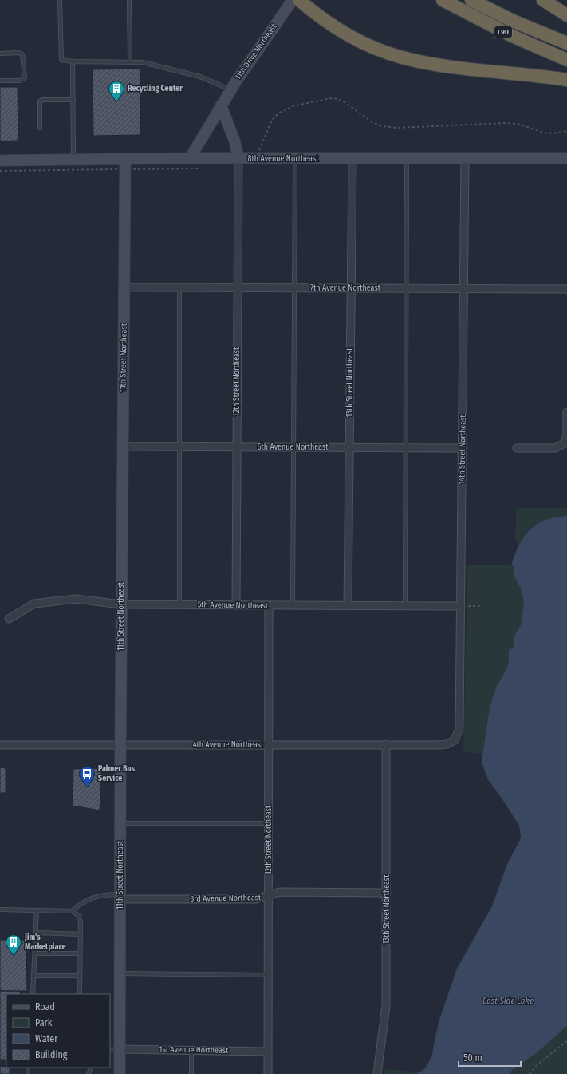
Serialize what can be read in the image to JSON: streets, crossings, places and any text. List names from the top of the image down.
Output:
{
  "streets": {
    "highway": ["I 90"],
    "street": [
      "11th Drive Northeast",
      "8th Avenue Northeast",
      "7th Avenue Northeast",
      "11th Street Northeast",
      "12th Street Northeast",
      "13th Street Northeast",
      "6th Avenue Northeast",
      "14th Street Northeast",
      "5th Avenue Northeast",
      "4th Avenue Northeast",
      "3rd Avenue Northeast",
      "1st Avenue Northeast"
    ]
  },
  "crossings": [
    ["11th Drive Northeast", "8th Avenue Northeast"],
    ["8th Avenue Northeast", "11th Street Northeast"],
    ["8th Avenue Northeast", "12th Street Northeast"],
    ["8th Avenue Northeast", "13th Street Northeast"],
    ["8th Avenue Northeast", "14th Street Northeast"],
    ["7th Avenue Northeast", "11th Street Northeast"],
    ["7th Avenue Northeast", "12th Street Northeast"],
    ["7th Avenue Northeast", "13th Street Northeast"],
    ["7th Avenue Northeast", "14th Street Northeast"],
    ["11th Street Northeast", "6th Avenue Northeast"],
    ["11th Street Northeast", "5th Avenue Northeast"],
    ["11th Street Northeast", "4th Avenue Northeast"],
    ["11th Street Northeast", "3rd Avenue Northeast"],
    ["11th Street Northeast", "1st Avenue Northeast"],
    ["12th Street Northeast", "6th Avenue Northeast"],
    ["12th Street Northeast", "5th Avenue Northeast"],
    ["12th Street Northeast", "4th Avenue Northeast"],
    ["12th Street Northeast", "3rd Avenue Northeast"],
    ["12th Street Northeast", "1st Avenue Northeast"],
    ["13th Street Northeast", "6th Avenue Northeast"],
    ["13th Street Northeast", "5th Avenue Northeast"],
    ["13th Street Northeast", "4th Avenue Northeast"],
    ["13th Street Northeast", "3rd Avenue Northeast"],
    ["6th Avenue Northeast", "14th Street Northeast"],
    ["14th Street Northeast", "5th Avenue Northeast"],
    ["14th Street Northeast", "4th Avenue Northeast"]
  ],
  "water": ["East Side Lake"],
  "places": {
    "building": ["Recycling Center", "Jim's Marketplace"],
    "bus stop": ["Palmer Bus Service"]
  },
  "legend": [
    "Road",
    "Park",
    "Water",
    "Building"
  ],
  "scale_bar": "50 m"
}
